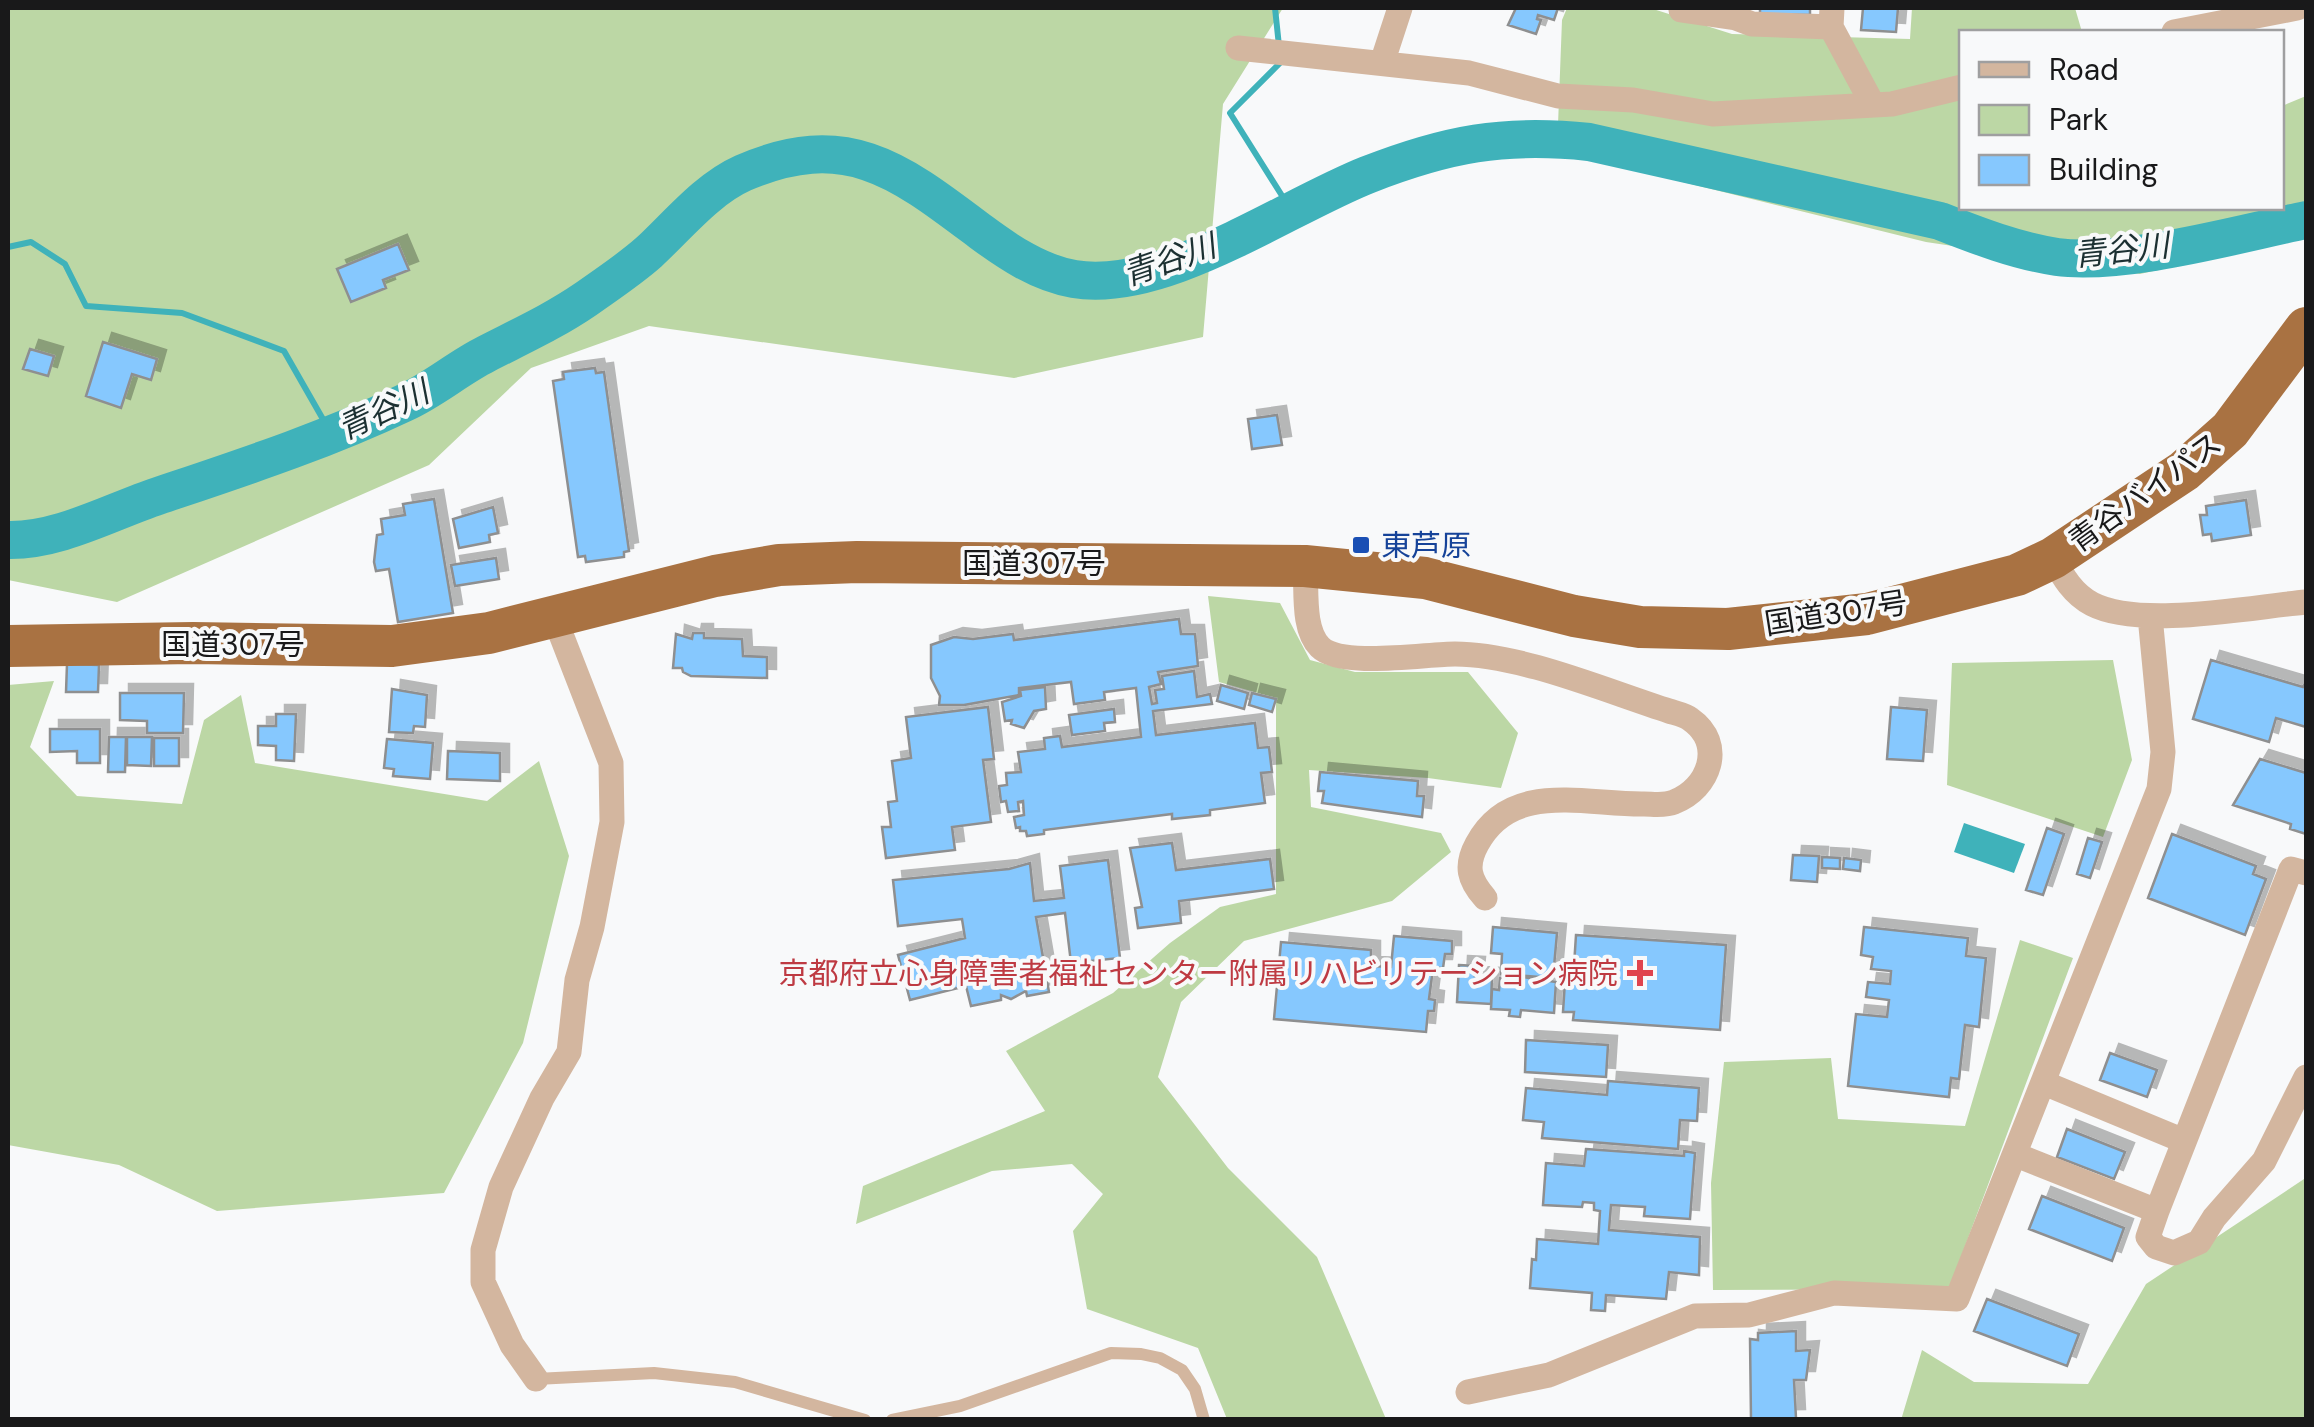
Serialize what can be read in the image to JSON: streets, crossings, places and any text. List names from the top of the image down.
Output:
{
  "streets": {
    "highway": ["青谷バイパス", "国道307号"]
  },
  "crossings": [
    ["青谷バイパス", "国道307号"]
  ],
  "water": ["青谷川"],
  "places": {
    "transit": ["東芦原"],
    "health": ["京都府立心身障害者福祉センター附属リハビリテーション病院"]
  },
  "legend": ["Road", "Park", "Building"]
}
